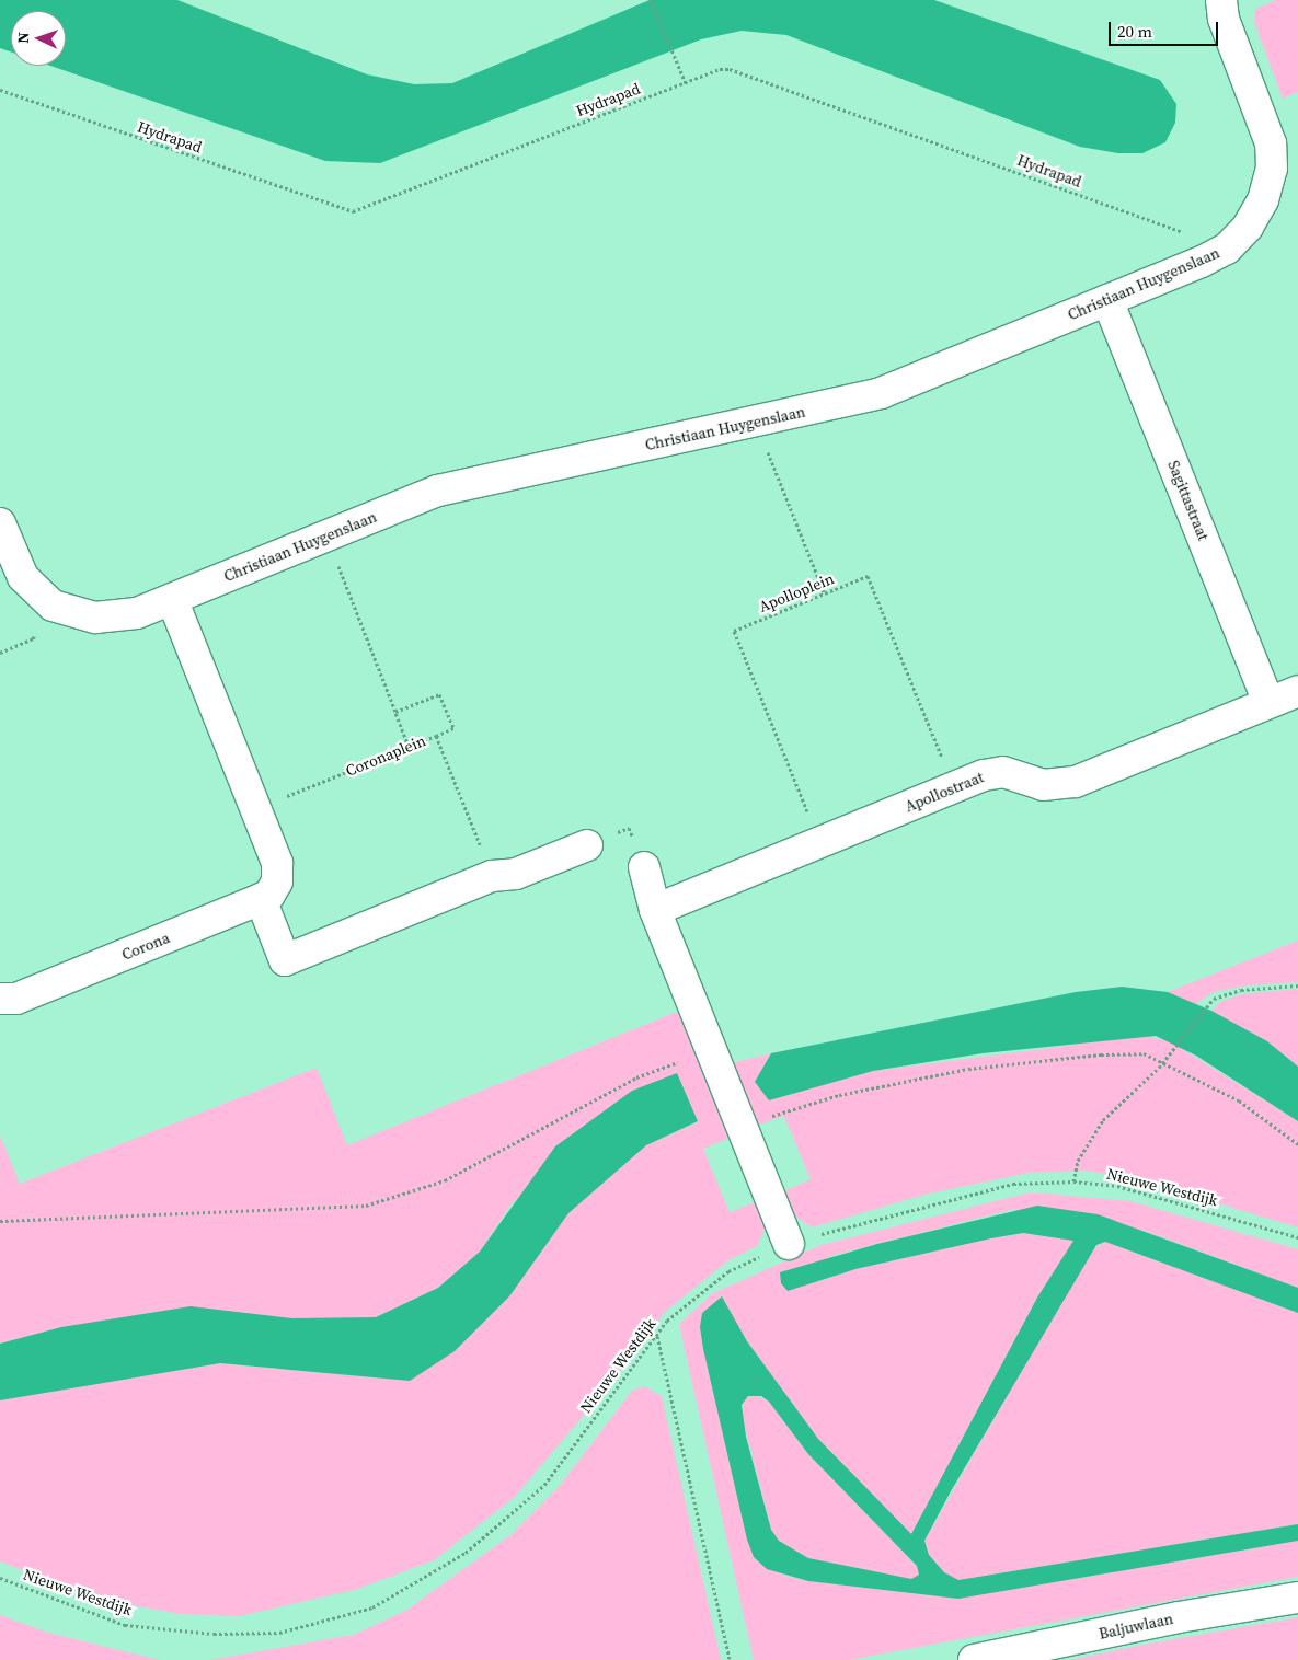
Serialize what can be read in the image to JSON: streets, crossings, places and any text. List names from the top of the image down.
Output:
{
  "streets": {
    "street": [
      "Christiaan Huygenslaan",
      "Sagittastraat",
      "Apollostraat",
      "Corona",
      "Baljuwlaan"
    ],
    "path": [
      "Hydrapad",
      "Apolloplein",
      "Coronaplein",
      "Nieuwe Westdijk"
    ]
  },
  "crossings": [
    ["Hydrapad", "Christiaan Huygenslaan"],
    ["Christiaan Huygenslaan", "Sagittastraat"],
    ["Sagittastraat", "Apollostraat"],
    ["Apolloplein", "Apollostraat"],
    ["Coronaplein", "Corona"]
  ],
  "scale_bar": "20 m",
  "north": "left"
}
